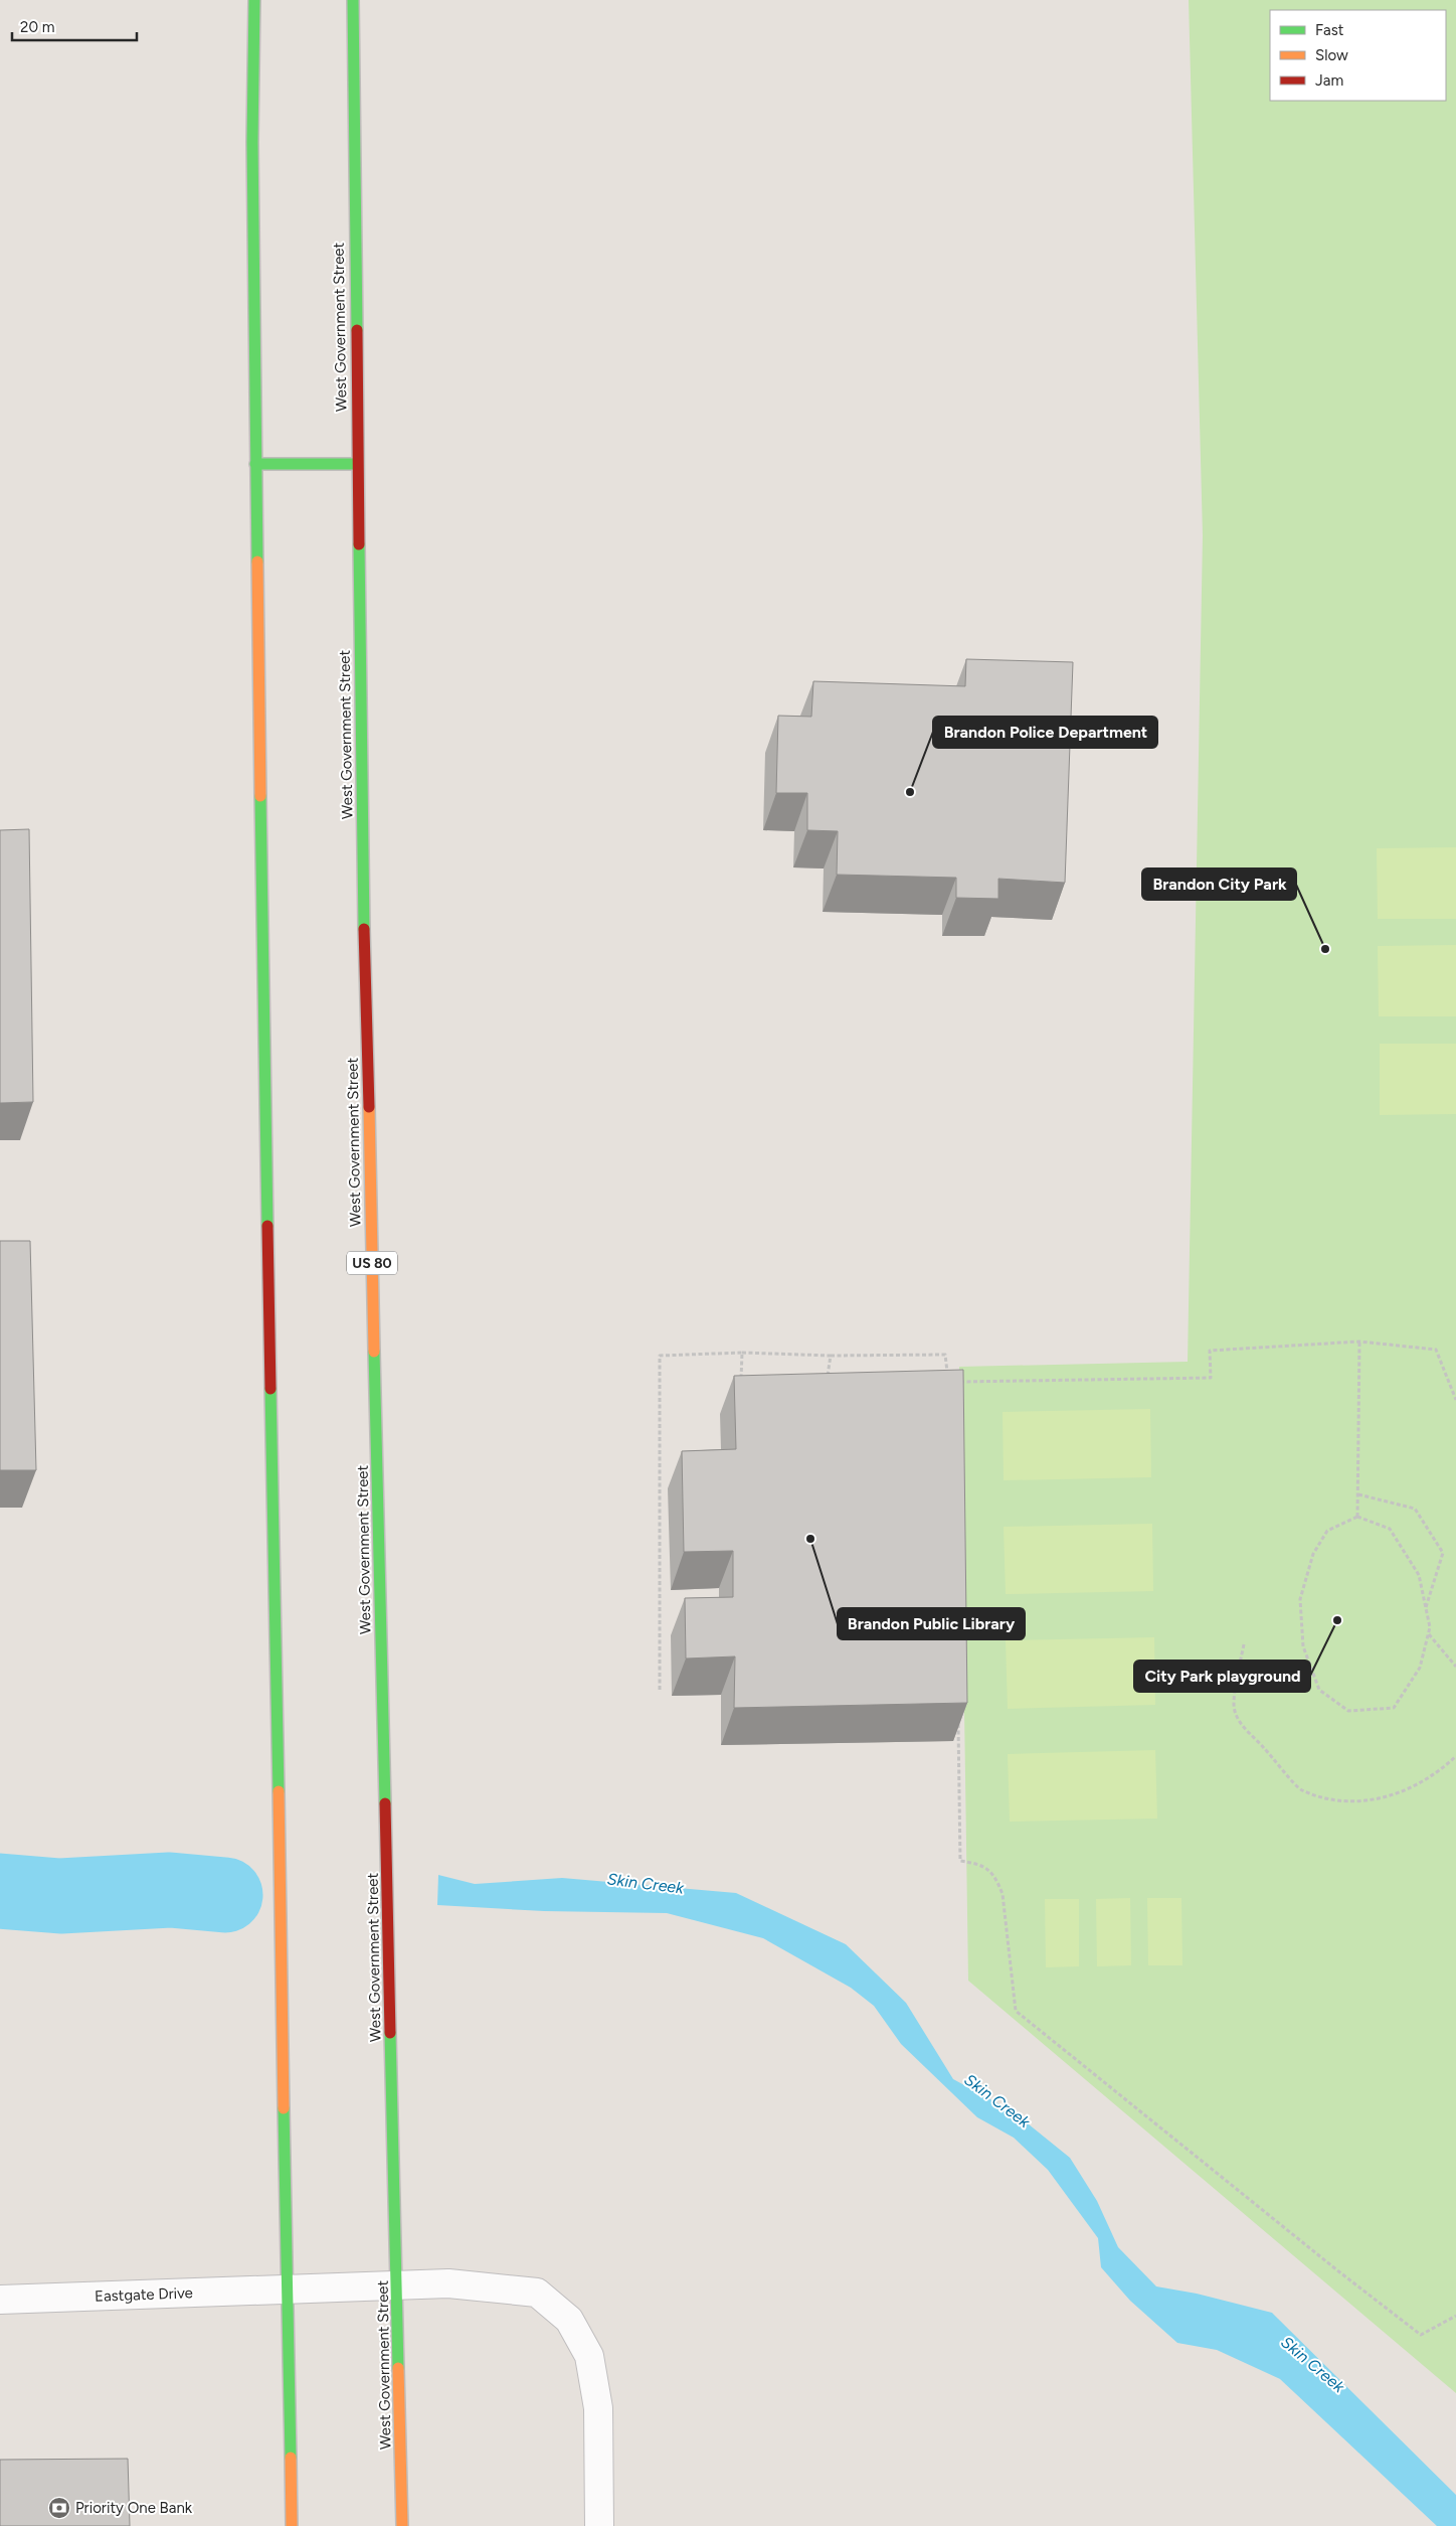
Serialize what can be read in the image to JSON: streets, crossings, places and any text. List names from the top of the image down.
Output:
{
  "streets": {
    "main road": ["West Government Street", "US 80"],
    "street": ["Eastgate Drive"]
  },
  "crossings": [
    ["West Government Street", "Eastgate Drive"]
  ],
  "water": ["Skin Creek"],
  "places": {
    "other": [
      "Brandon Police Department",
      "Brandon City Park",
      "Brandon Public Library",
      "City Park playground"
    ],
    "bank": ["Priority One Bank"]
  },
  "legend": ["Fast", "Slow", "Jam"],
  "scale_bar": "20 m"
}
